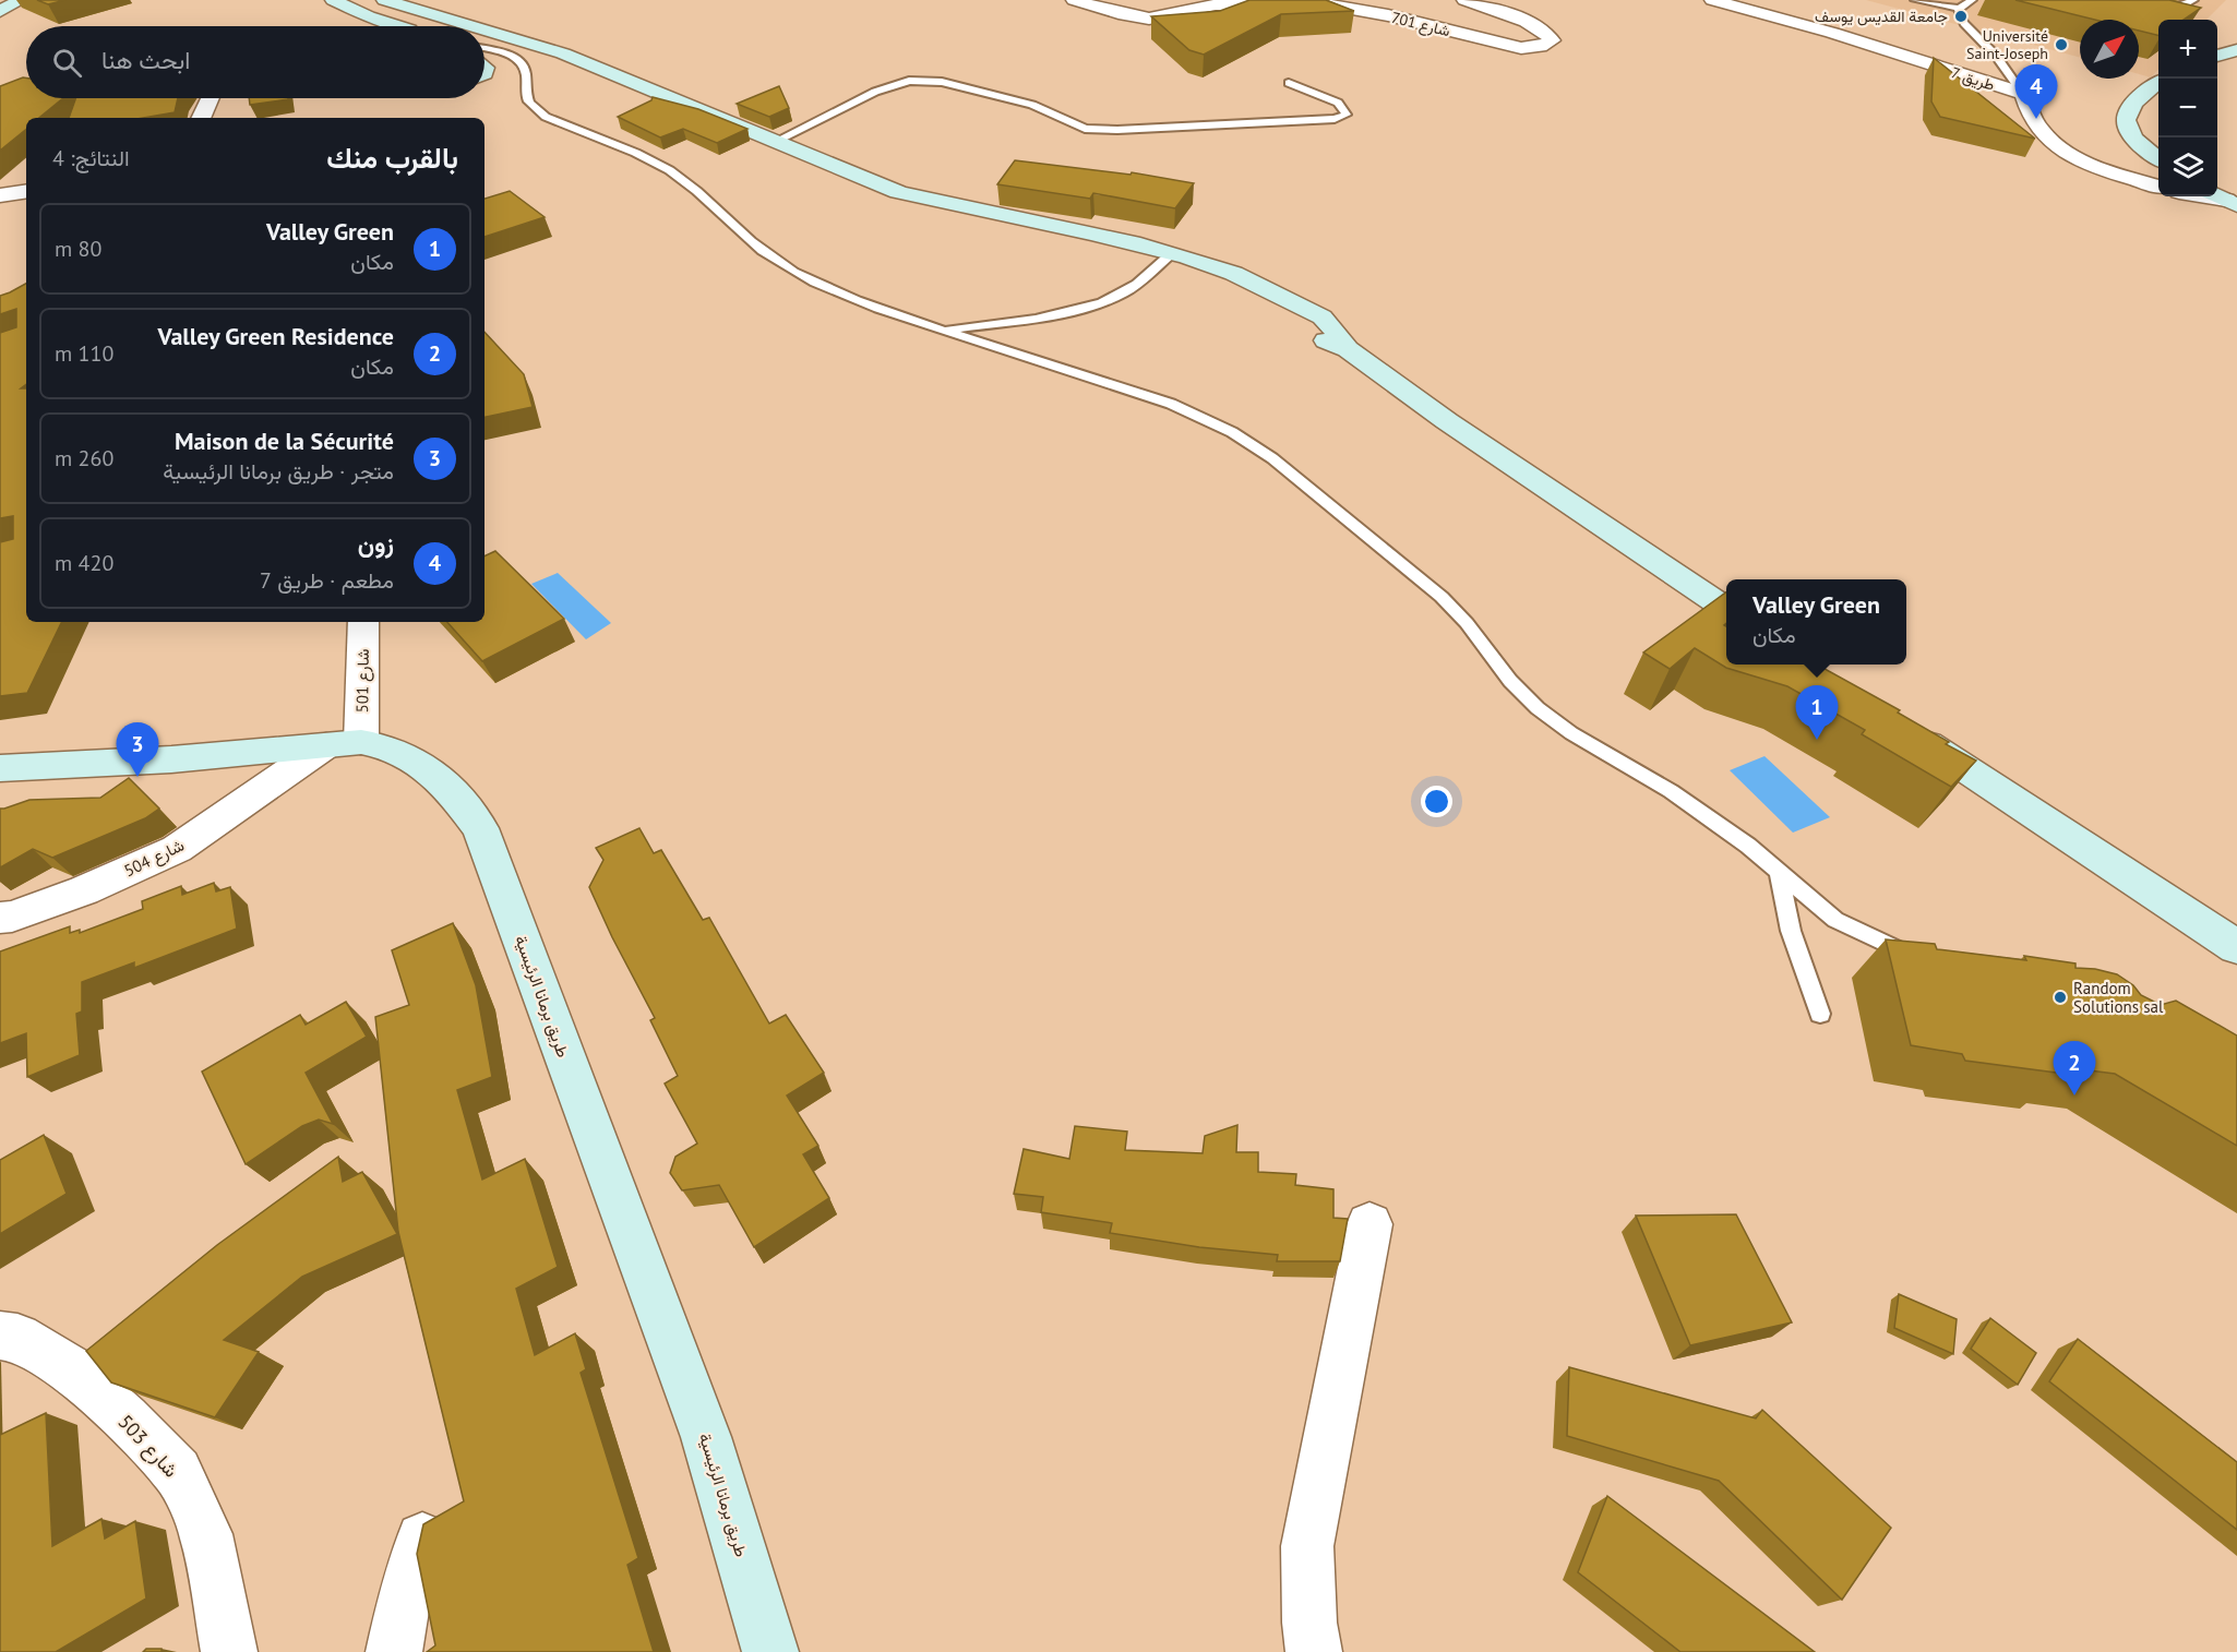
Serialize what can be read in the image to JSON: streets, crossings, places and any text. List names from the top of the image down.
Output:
{
  "streets": {
    "street": [
      "شارع 701",
      "طريق 7",
      "شارع 501",
      "شارع 504",
      "طريق برمانا الرئيسية",
      "شارع 503"
    ]
  },
  "crossings": [
    ["شارع 501", "شارع 504"],
    ["شارع 501", "طريق برمانا الرئيسية"],
    ["شارع 504", "طريق برمانا الرئيسية"]
  ],
  "places": ["جامعة القديس يوسف", "Université Saint-Joseph", "Random Solutions sal"],
  "north": "top right",
  "page": {
    "map_buttons": ["+", "−"],
    "search": "ابحث هنا",
    "pins": [
      "4",
      "1",
      "3",
      "2"
    ],
    "heading": ["بالقرب منك", "النتائج: 4"],
    "list": [
      {
        "mark": "1",
        "name": "Valley Green",
        "note": "مكان",
        "value": "80 m"
      },
      {
        "mark": "2",
        "name": "Valley Green Residence",
        "note": "مكان",
        "value": "110 m"
      },
      {
        "mark": "3",
        "name": "Maison de la Sécurité",
        "note": "متجر · طريق برمانا الرئيسية",
        "value": "260 m"
      },
      {
        "mark": "4",
        "name": "زون",
        "note": "مطعم · طريق 7",
        "value": "420 m"
      }
    ],
    "popup": ["Valley Green", "مكان"]
  }
}
